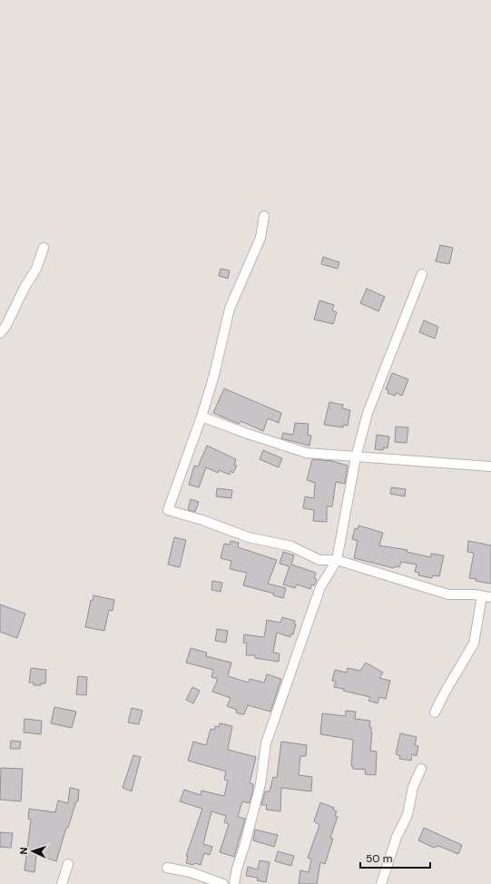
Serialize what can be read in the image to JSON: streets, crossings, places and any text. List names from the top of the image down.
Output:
{
  "scale_bar": "50 m",
  "north": "left"
}
